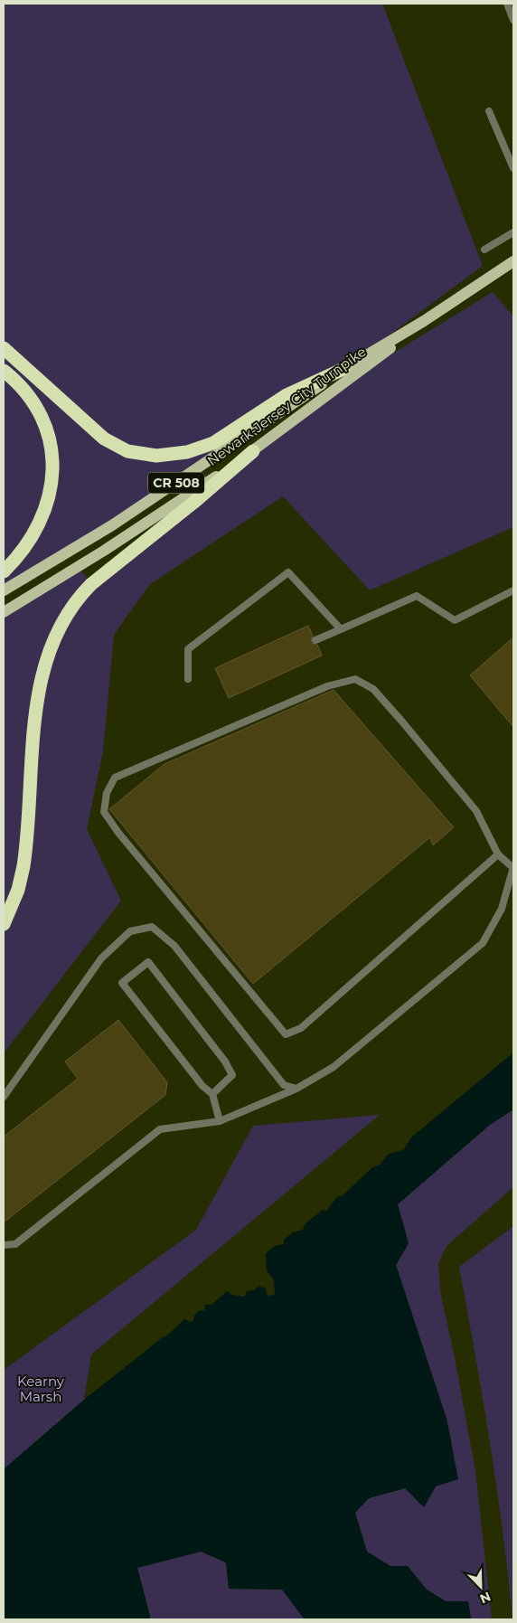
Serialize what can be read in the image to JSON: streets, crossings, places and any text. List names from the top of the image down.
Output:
{
  "streets": {
    "main road": ["Newark-Jersey City Turnpike", "CR 508"]
  },
  "parks": ["Kearny Marsh"],
  "north": "bottom right"
}
